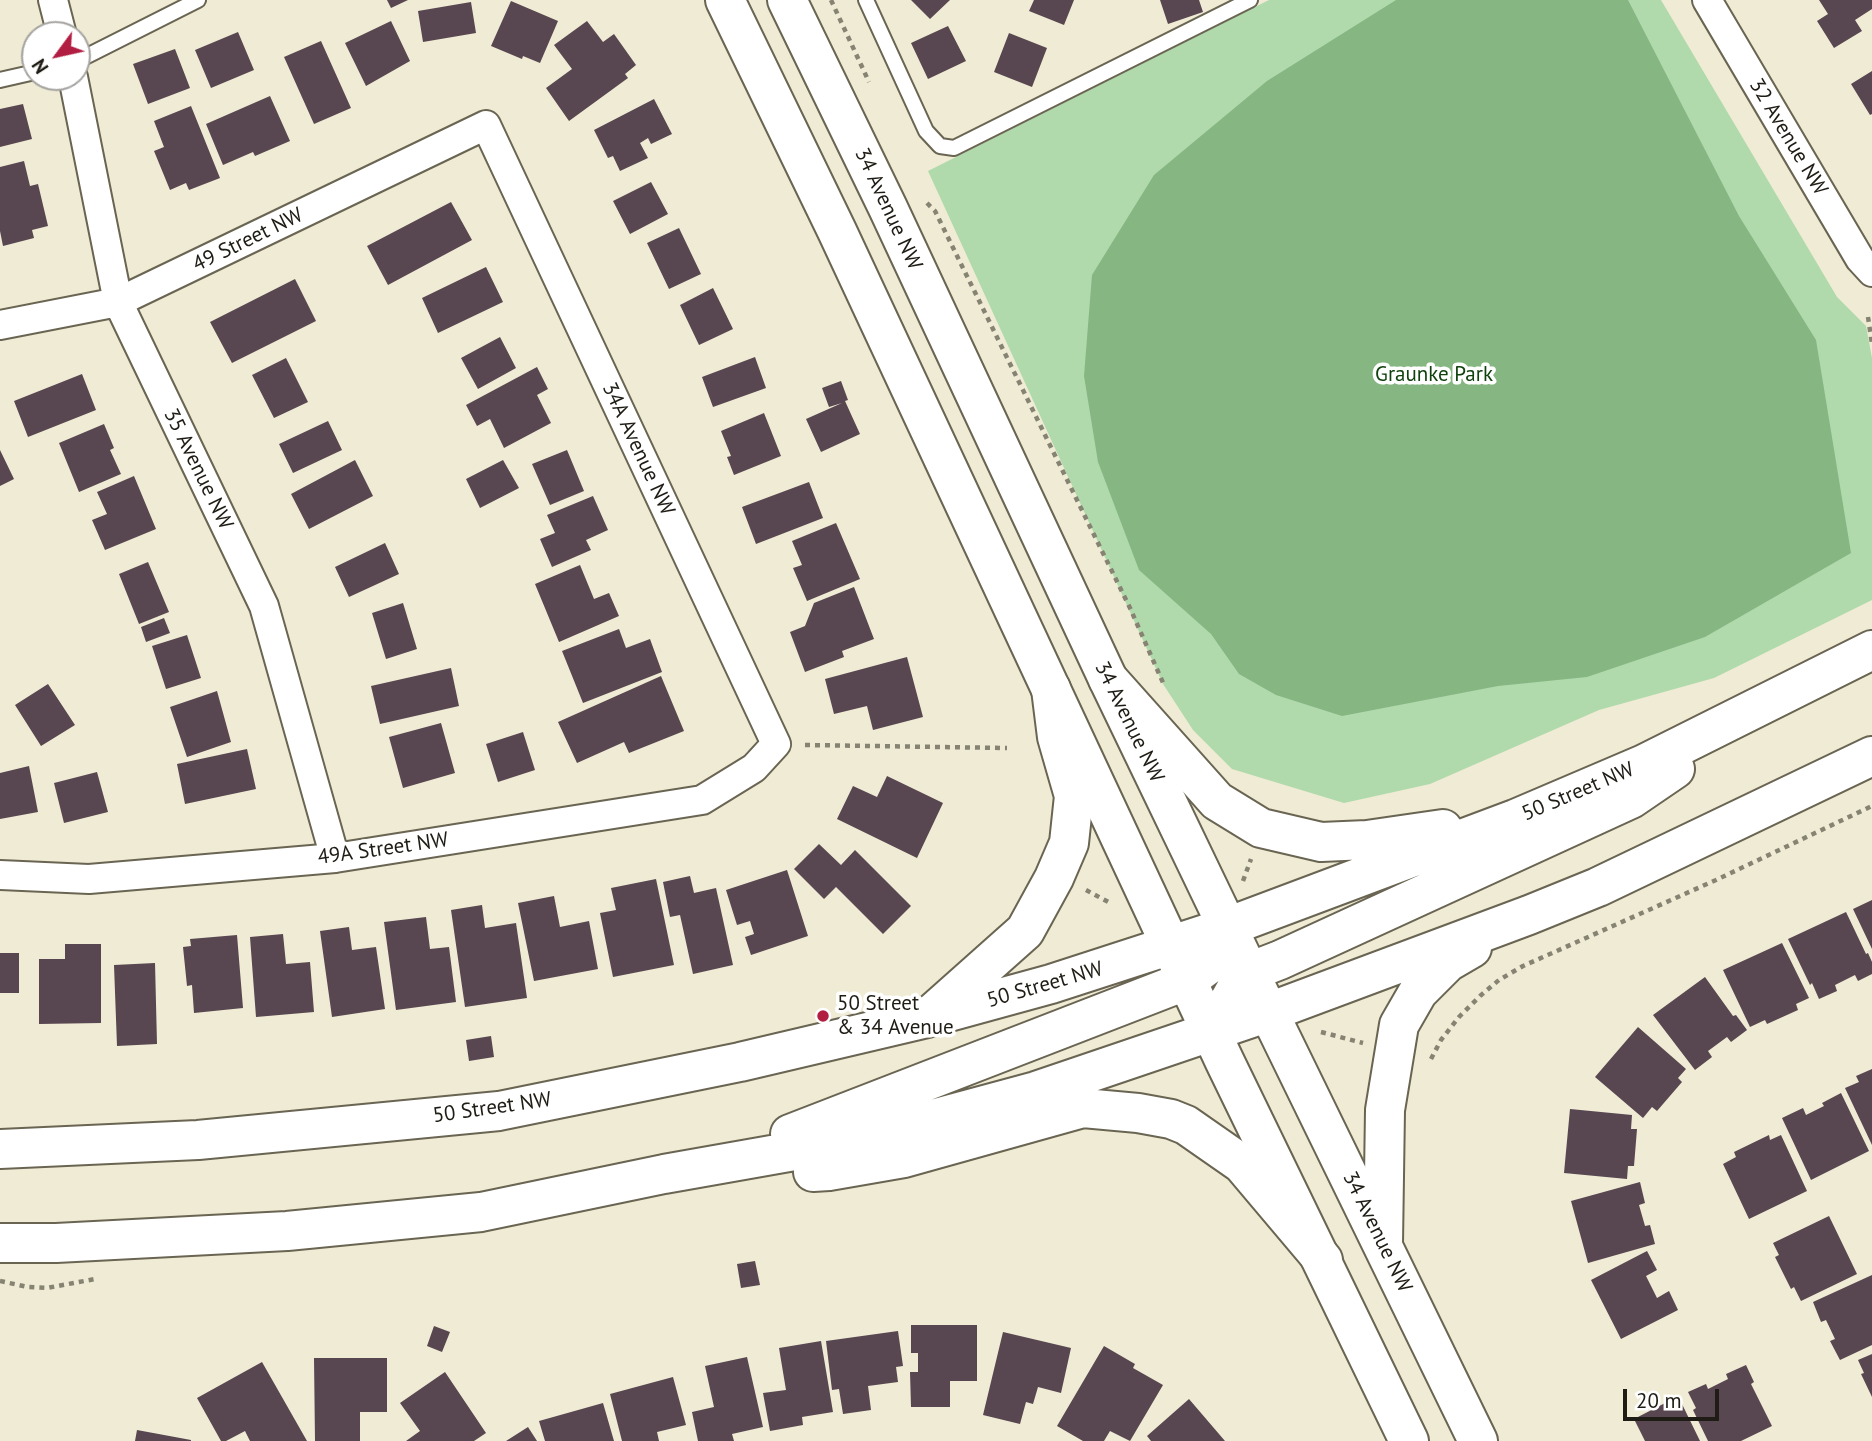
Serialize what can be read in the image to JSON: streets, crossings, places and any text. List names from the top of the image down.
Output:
{
  "streets": {
    "main road": ["34 Avenue NW", "50 Street NW"],
    "street": [
      "32 Avenue NW",
      "49 Street NW",
      "34A Avenue NW",
      "35 Avenue NW",
      "49A Street NW"
    ]
  },
  "crossings": [
    ["34 Avenue NW", "50 Street NW"],
    ["49 Street NW", "34A Avenue NW"],
    ["49 Street NW", "35 Avenue NW"],
    ["34A Avenue NW", "49A Street NW"],
    ["35 Avenue NW", "49A Street NW"]
  ],
  "parks": ["Graunke Park"],
  "places": ["50 Street & 34 Avenue"],
  "scale_bar": "20 m",
  "north": "bottom left"
}
